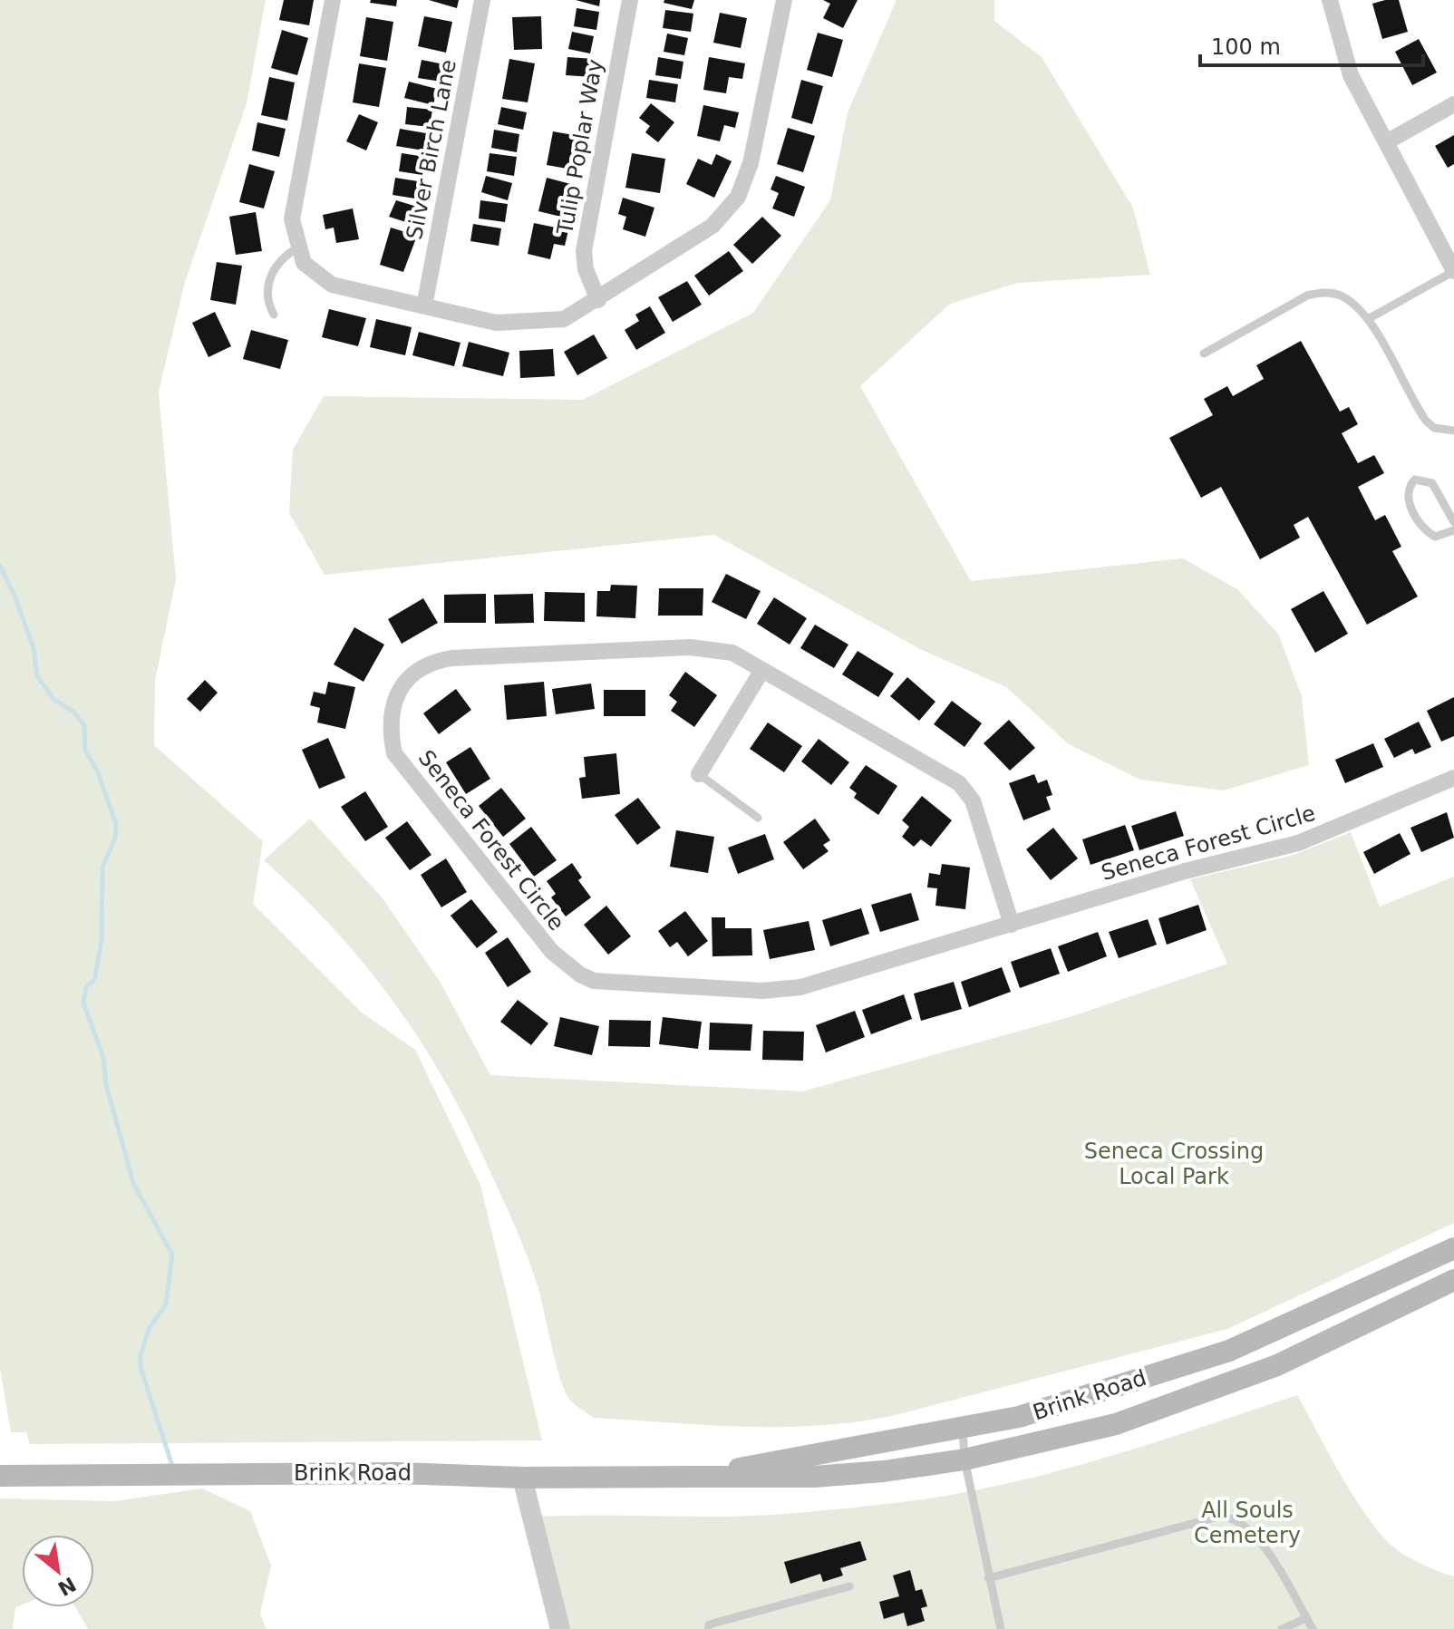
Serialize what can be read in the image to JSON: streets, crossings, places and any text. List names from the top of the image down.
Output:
{
  "streets": {
    "main road": ["Brink Road"],
    "street": ["Tulip Poplar Way", "Silver Birch Lane", "Seneca Forest Circle"]
  },
  "parks": ["Seneca Crossing Local Park", "All Souls Cemetery"],
  "scale_bar": "100 m",
  "north": "bottom right"
}
